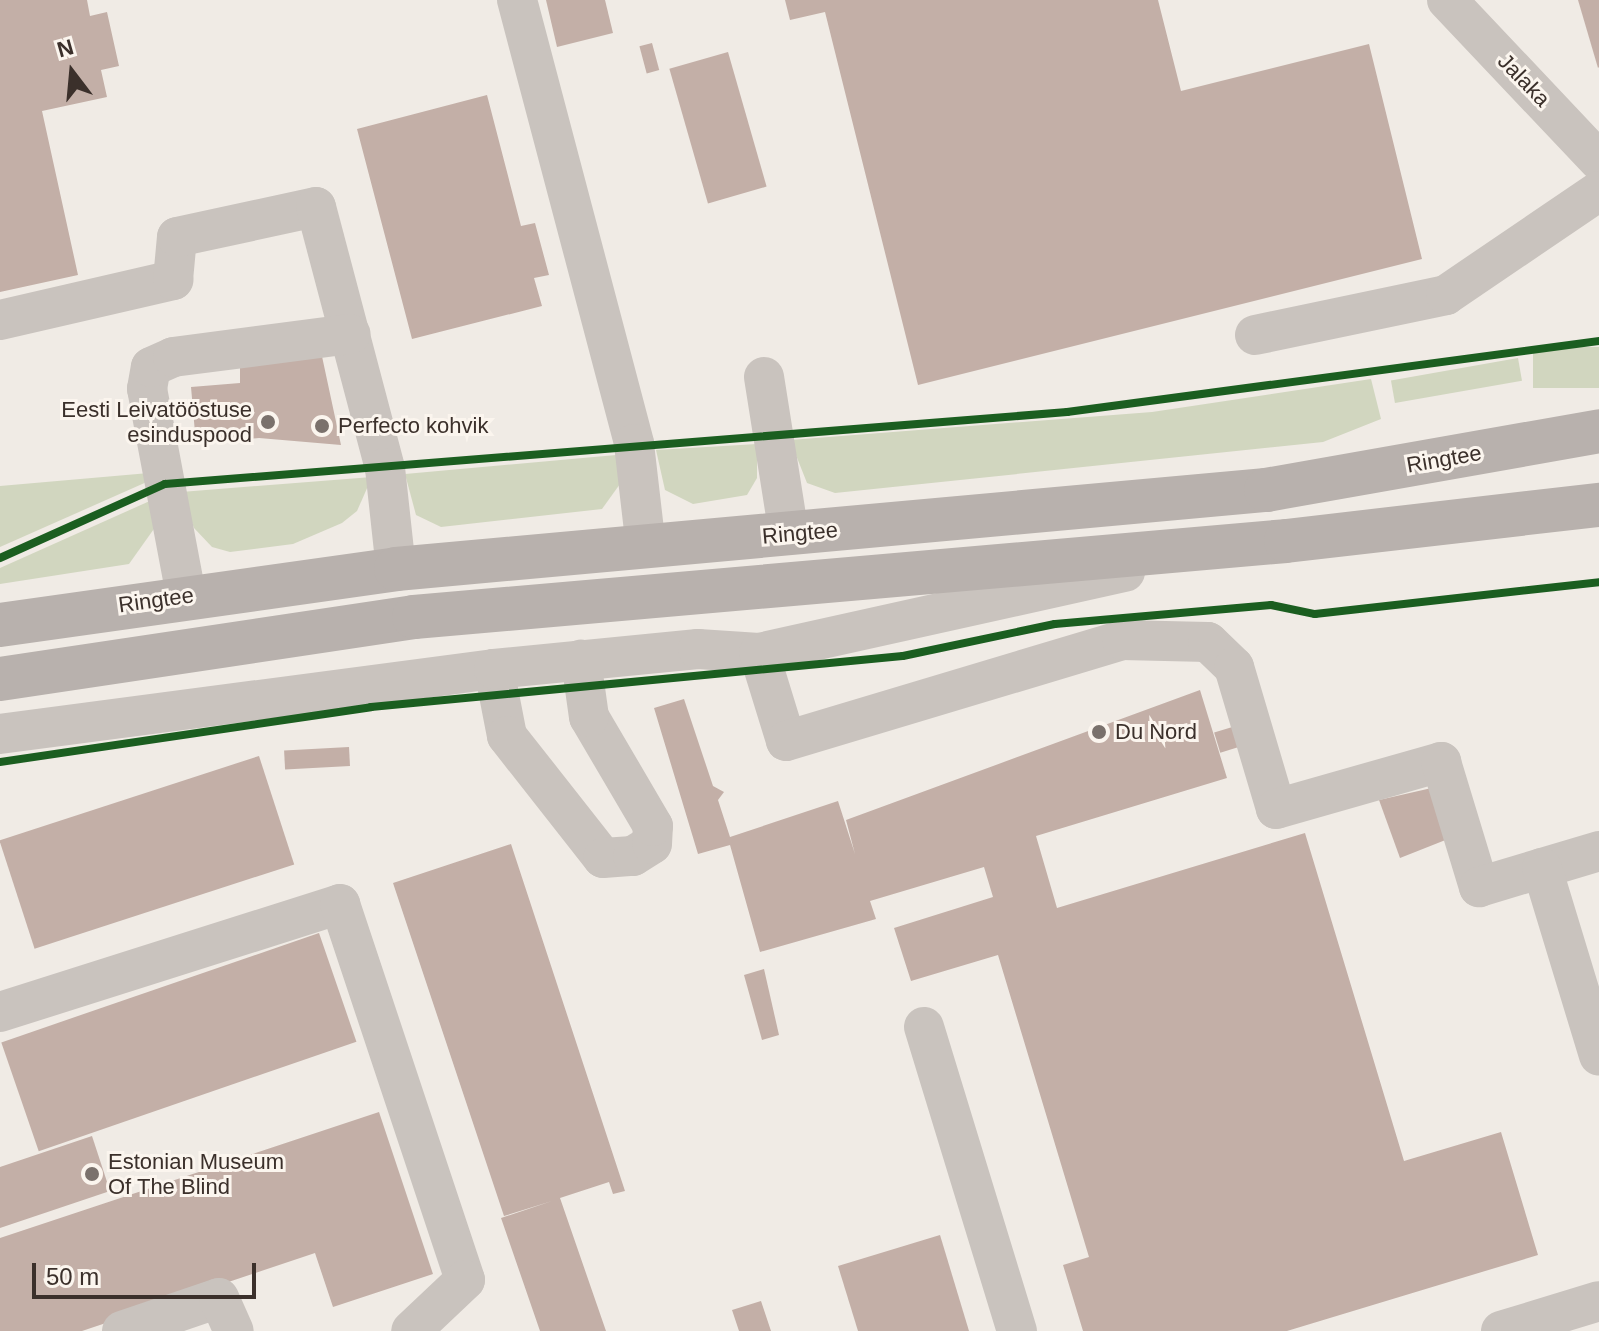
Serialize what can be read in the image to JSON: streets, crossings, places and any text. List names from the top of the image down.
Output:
{
  "streets": {
    "main road": ["Ringtee"],
    "street": ["Jalaka"]
  },
  "places": [
    "Eesti Leivatööstuse esinduspood",
    "Perfecto kohvik",
    "Du Nord",
    "Estonian Museum Of The Blind"
  ],
  "scale_bar": "50 m",
  "north": "top"
}
